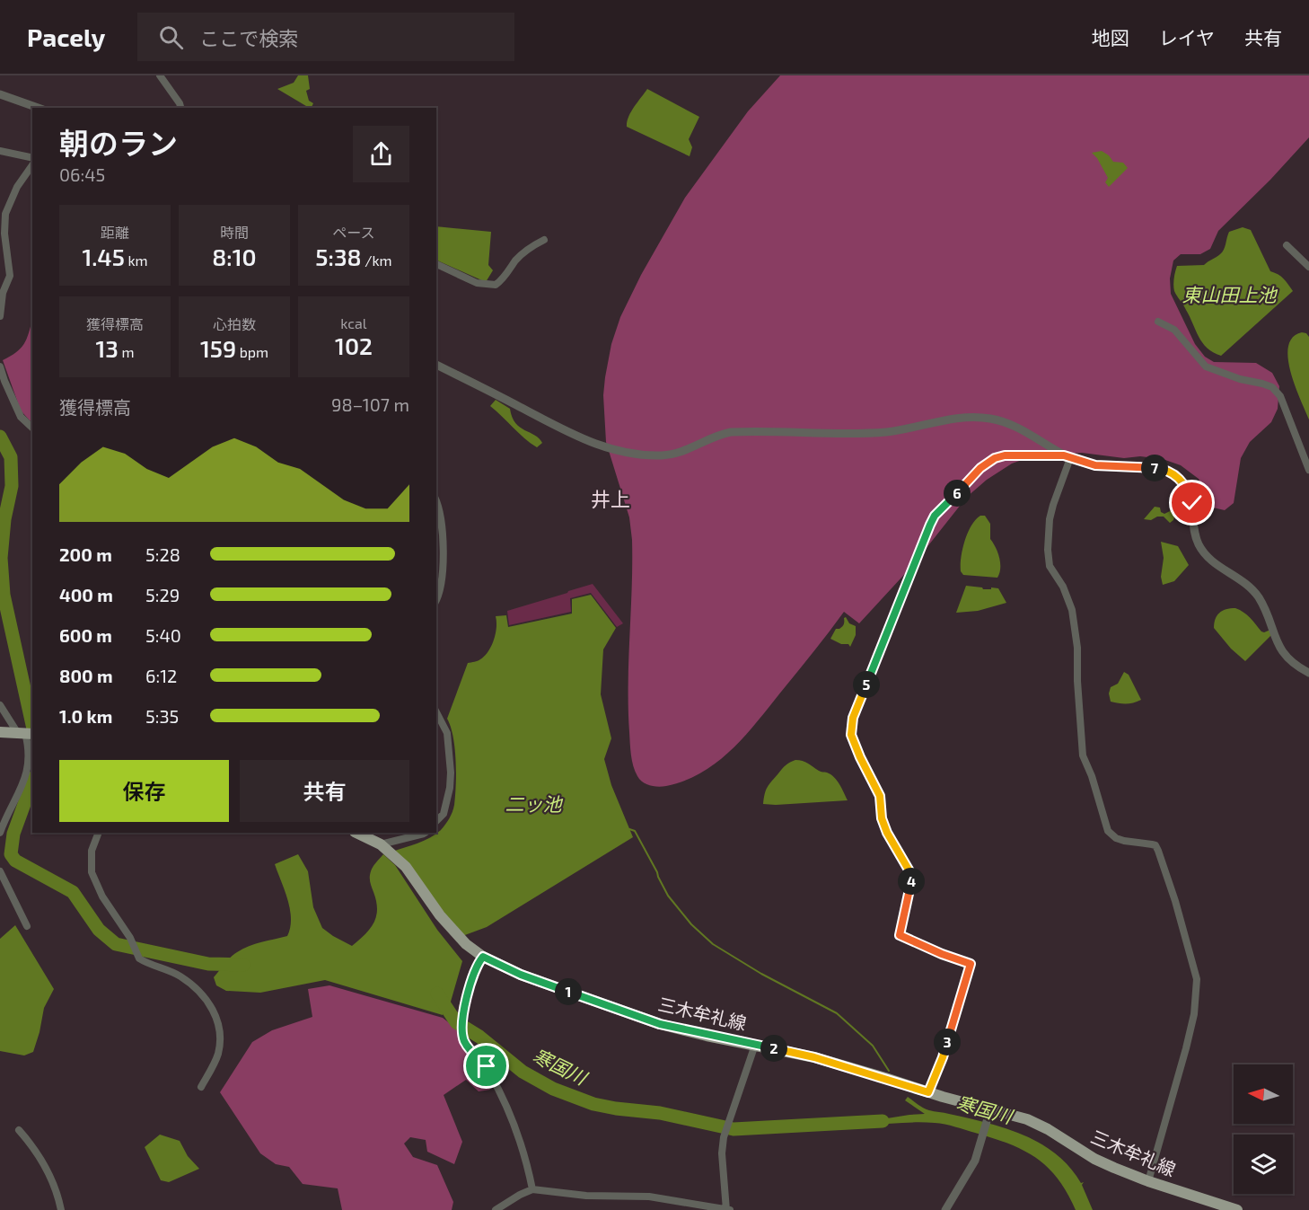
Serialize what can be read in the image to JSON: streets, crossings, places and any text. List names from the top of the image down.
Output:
{
  "streets": {
    "main road": ["三木牟礼線"]
  },
  "districts": ["井上"],
  "water": ["東山田上池", "二ッ池", "寒国川"],
  "north": "left",
  "page": {
    "header": "Pacely",
    "search": "ここで検索",
    "nav": ["地図", "レイヤ", "共有"],
    "heading": ["朝のラン", "06:45"],
    "stats": [
      ["距離", "1.45 km"],
      ["時間", "8:10"],
      ["ペース", "5:38 /km"],
      ["獲得標高", "13 m"],
      ["心拍数", "159 bpm"],
      ["kcal", "102"]
    ],
    "chart": ["獲得標高", "98–107 m"],
    "pins": [
      "7",
      "6",
      "5",
      "4",
      "1",
      "3",
      "2"
    ],
    "list": [
      {
        "name": "200 m",
        "note": "5:28"
      },
      {
        "name": "400 m",
        "note": "5:29"
      },
      {
        "name": "600 m",
        "note": "5:40"
      },
      {
        "name": "800 m",
        "note": "6:12"
      },
      {
        "name": "1.0 km",
        "note": "5:35"
      }
    ],
    "buttons": ["保存", "共有"]
  }
}
